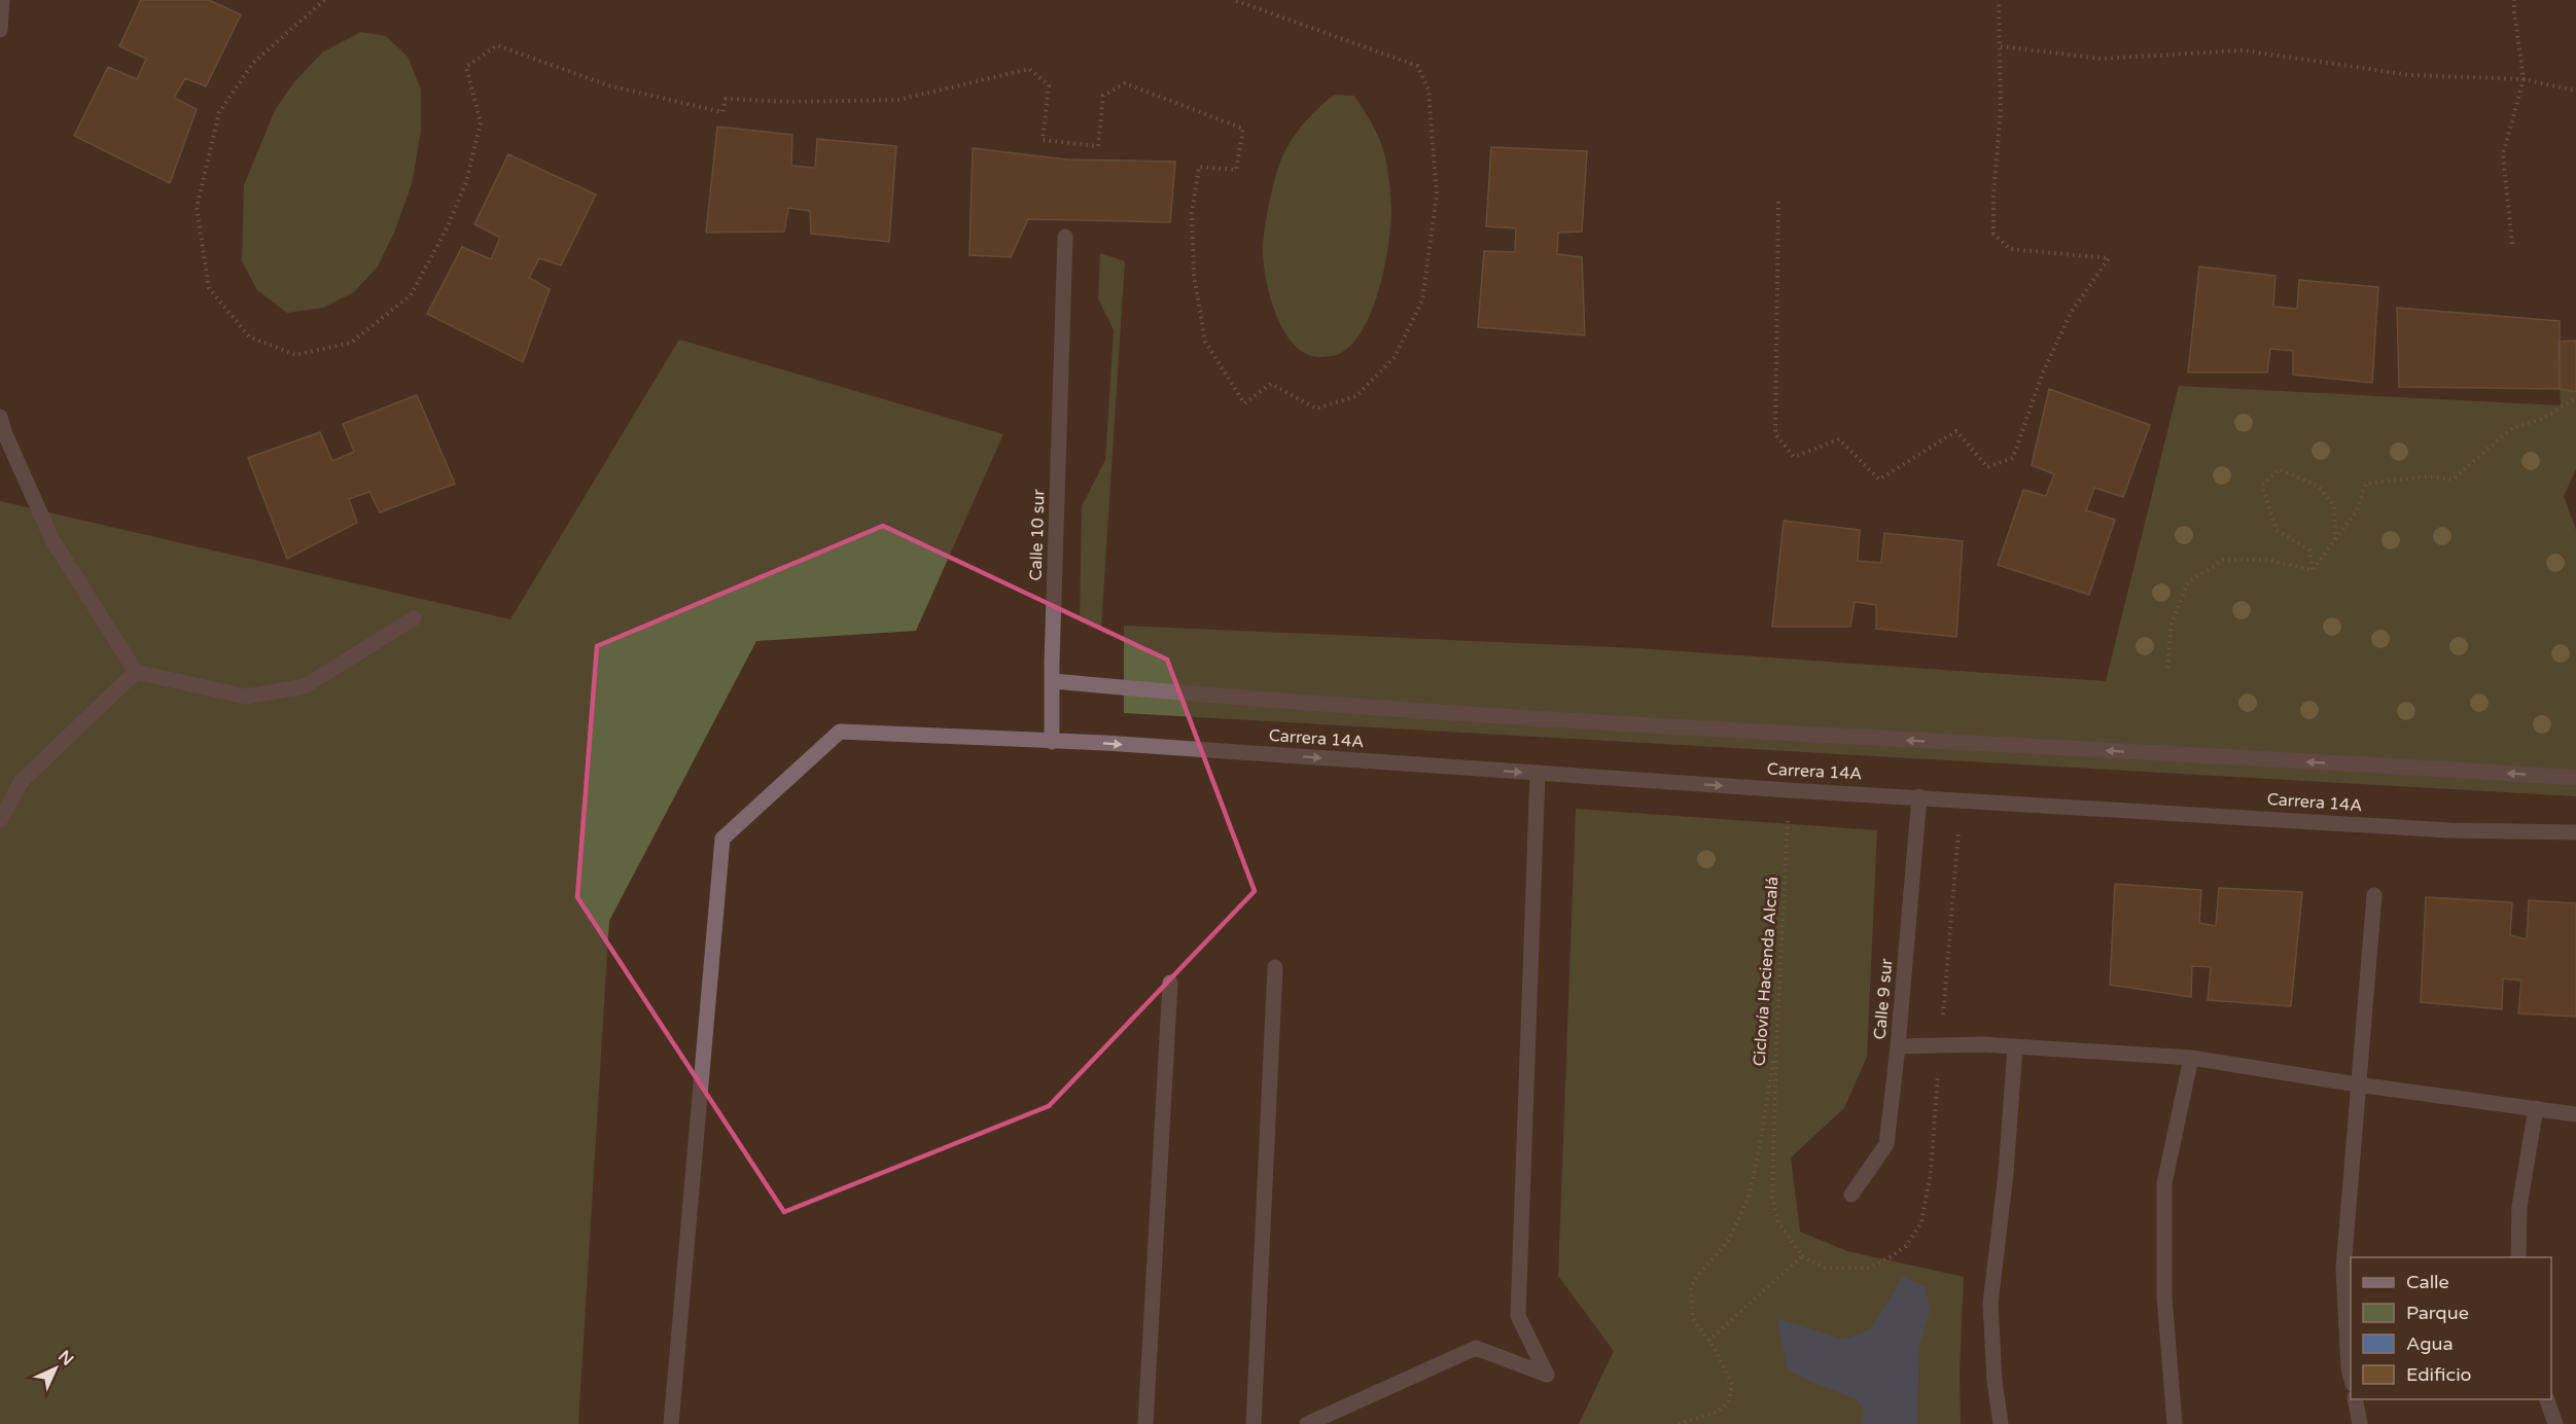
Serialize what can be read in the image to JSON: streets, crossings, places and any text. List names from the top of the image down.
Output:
{
  "streets": {
    "street": ["Calle 10 sur", "Carrera 14A", "Calle 9 sur"],
    "path": ["Ciclovía Hacienda Alcalá"]
  },
  "crossings": [
    ["Calle 10 sur", "Carrera 14A"],
    ["Carrera 14A", "Ciclovía Hacienda Alcalá"],
    ["Carrera 14A", "Calle 9 sur"]
  ],
  "legend": [
    "Calle",
    "Parque",
    "Agua",
    "Edificio"
  ],
  "north": "top right"
}
